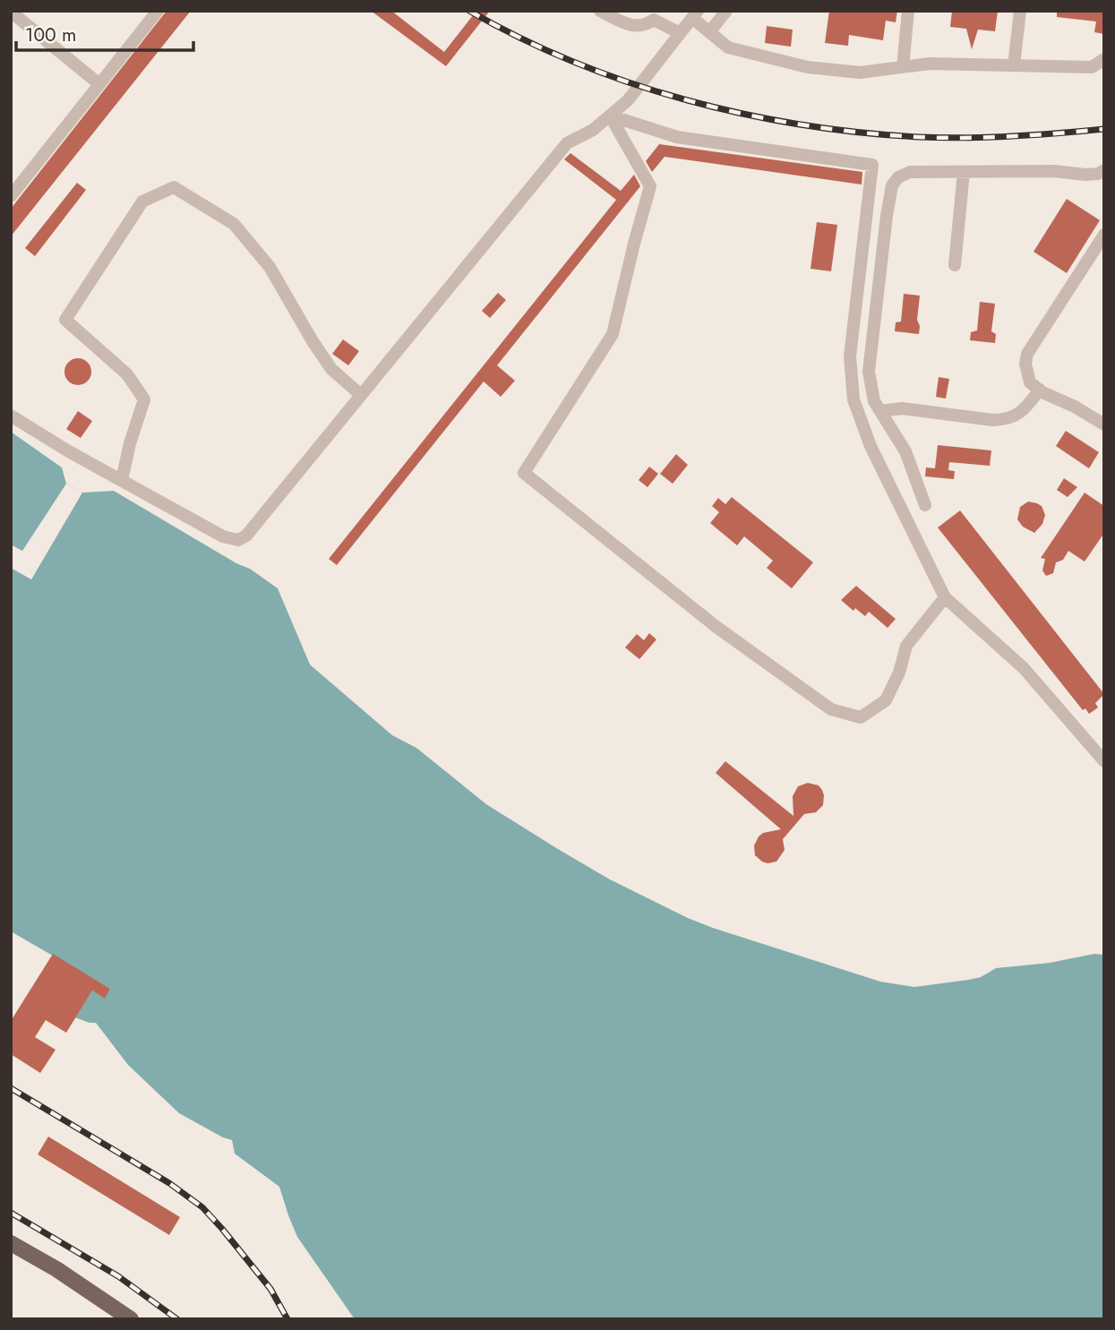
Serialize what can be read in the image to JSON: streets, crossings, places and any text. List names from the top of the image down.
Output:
{
  "scale_bar": "100 m"
}
